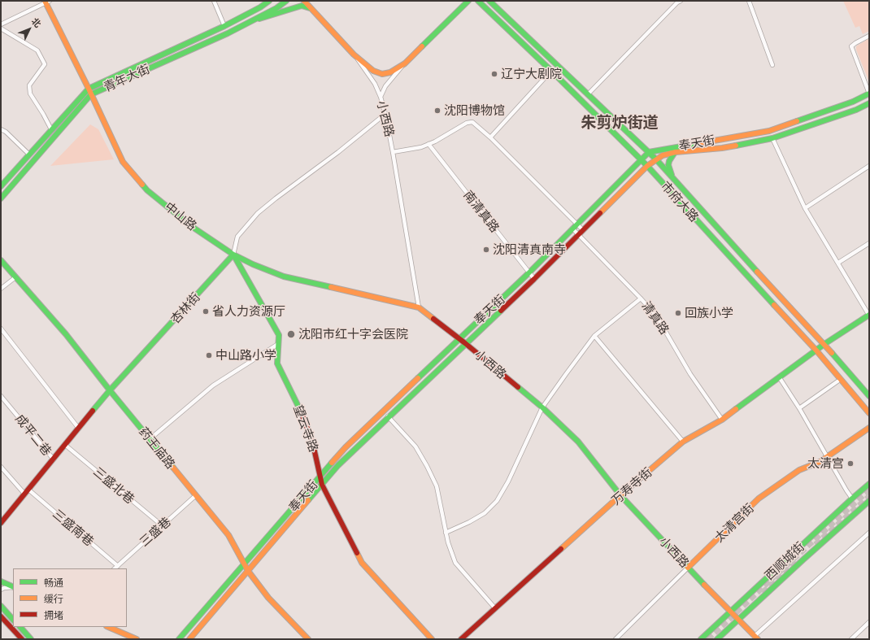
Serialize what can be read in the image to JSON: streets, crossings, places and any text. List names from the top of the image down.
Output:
{
  "streets": {
    "main road": [
      "青年大街",
      "小西路",
      "奉天街",
      "市府大路",
      "中山路",
      "杏林街",
      "望云寺路",
      "药王庙路",
      "万寿寺街",
      "太清宫街",
      "西顺城街"
    ],
    "street": [
      "南清真路",
      "清真路",
      "成平二巷",
      "三盛北巷",
      "三盛南巷",
      "三盛巷"
    ]
  },
  "crossings": [
    ["青年大街", "中山路"],
    ["小西路", "奉天街"],
    ["小西路", "中山路"],
    ["小西路", "杏林街"],
    ["小西路", "万寿寺街"],
    ["小西路", "太清宫街"],
    ["小西路", "西顺城街"],
    ["奉天街", "市府大路"],
    ["奉天街", "南清真路"],
    ["奉天街", "清真路"],
    ["奉天街", "望云寺路"],
    ["奉天街", "药王庙路"],
    ["市府大路", "万寿寺街"],
    ["中山路", "杏林街"],
    ["中山路", "望云寺路"],
    ["杏林街", "望云寺路"],
    ["杏林街", "成平二巷"],
    ["杏林街", "药王庙路"],
    ["杏林街", "三盛北巷"],
    ["杏林街", "三盛南巷"],
    ["清真路", "万寿寺街"],
    ["药王庙路", "三盛巷"],
    ["三盛北巷", "三盛巷"],
    ["三盛南巷", "三盛巷"]
  ],
  "districts": ["朱剪炉街道"],
  "places": [
    "辽宁大剧院",
    "沈阳博物馆",
    "沈阳清真南寺",
    "省人力资源厅",
    "回族小学",
    "沈阳市红十字会医院",
    "中山路小学",
    "太清宫"
  ],
  "legend": ["畅通", "缓行", "拥堵"],
  "north": "top right"
}
